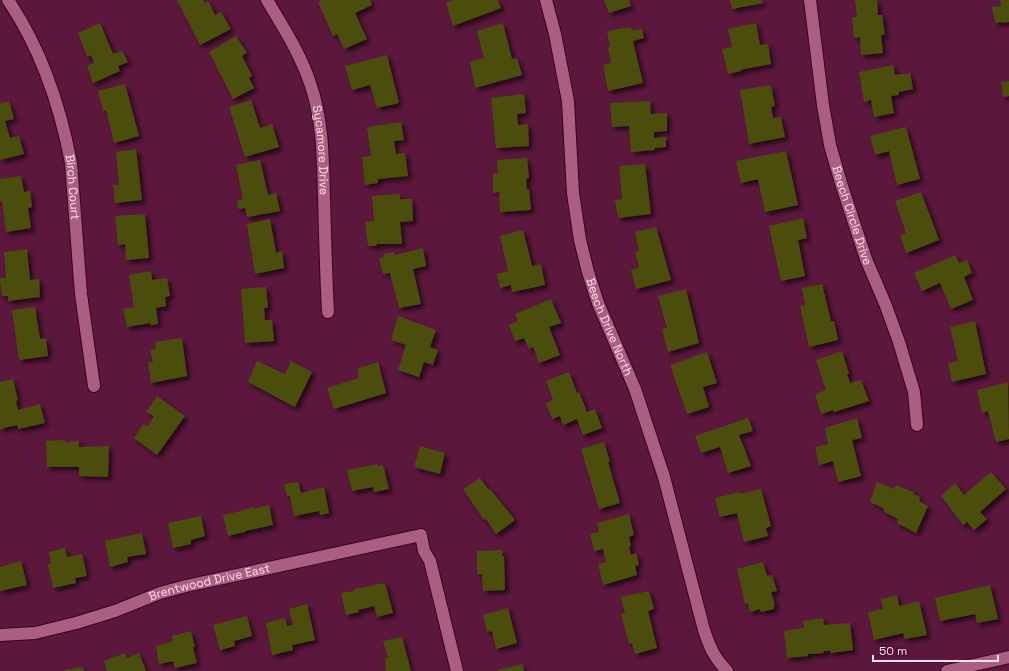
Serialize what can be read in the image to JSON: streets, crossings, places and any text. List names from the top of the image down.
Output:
{
  "streets": {
    "street": [
      "Sycamore Drive",
      "Birch Court",
      "Beech Circle Drive",
      "Beech Drive North",
      "Brentwood Drive East"
    ]
  },
  "scale_bar": "50 m"
}
